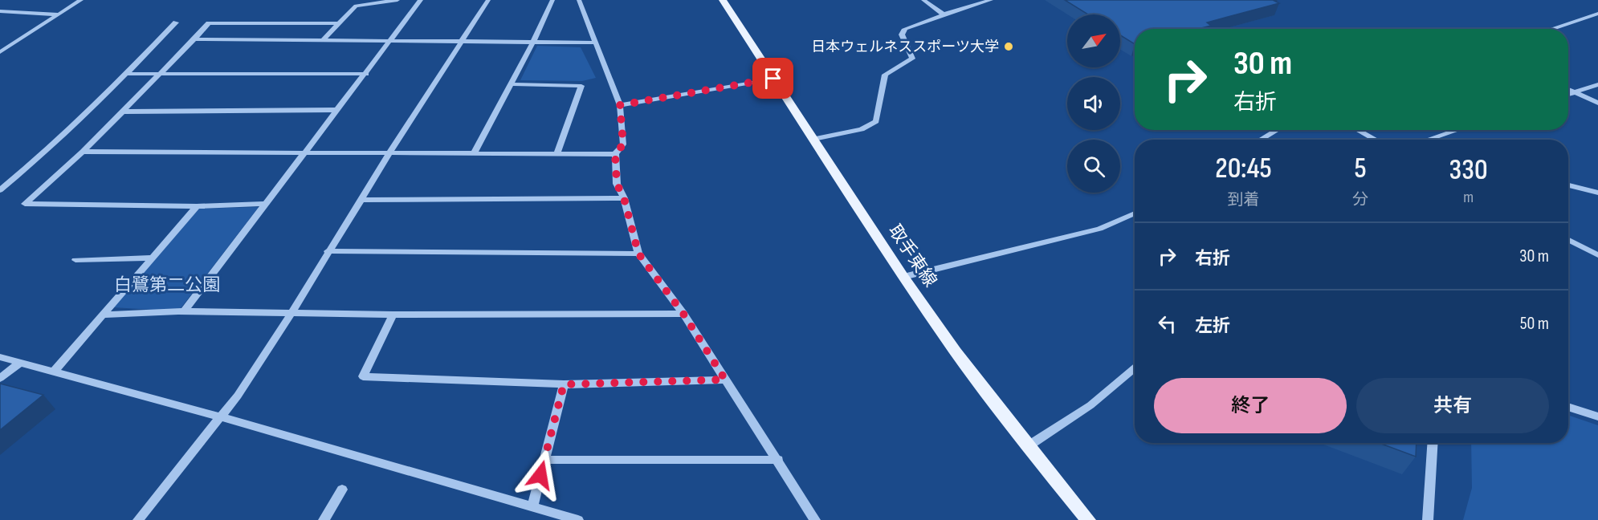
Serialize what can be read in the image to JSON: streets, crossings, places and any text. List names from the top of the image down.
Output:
{
  "streets": {
    "main road": ["取手東線"]
  },
  "parks": ["白鷺第二公園"],
  "places": ["日本ウェルネススポーツ大学"],
  "north": "top right",
  "page": {
    "turn": ["30 m", "右折"],
    "eta": [
      "20:45",
      "到着",
      "5",
      "分",
      "330",
      "m"
    ],
    "list": [
      {
        "name": "右折",
        "value": "30 m"
      },
      {
        "name": "左折",
        "value": "50 m"
      }
    ],
    "buttons": ["終了", "共有"]
  }
}
